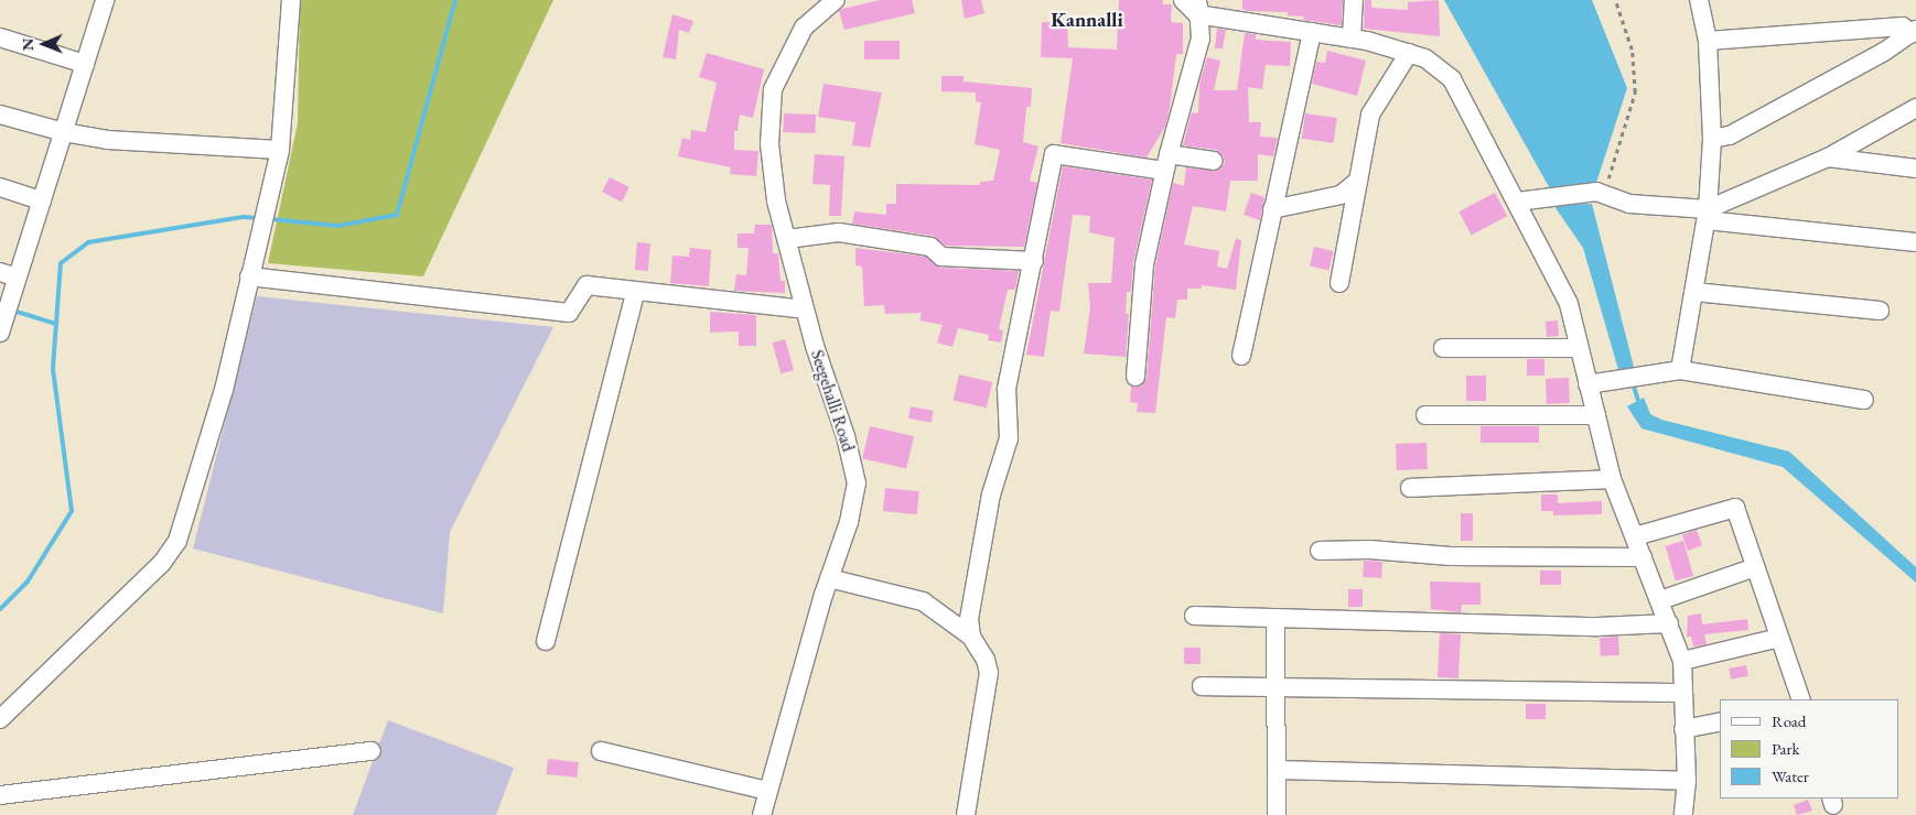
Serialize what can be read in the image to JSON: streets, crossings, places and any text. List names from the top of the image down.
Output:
{
  "streets": {
    "street": ["Seegehalli Road"]
  },
  "districts": ["Kannalli"],
  "legend": ["Road", "Park", "Water"],
  "north": "left"
}
